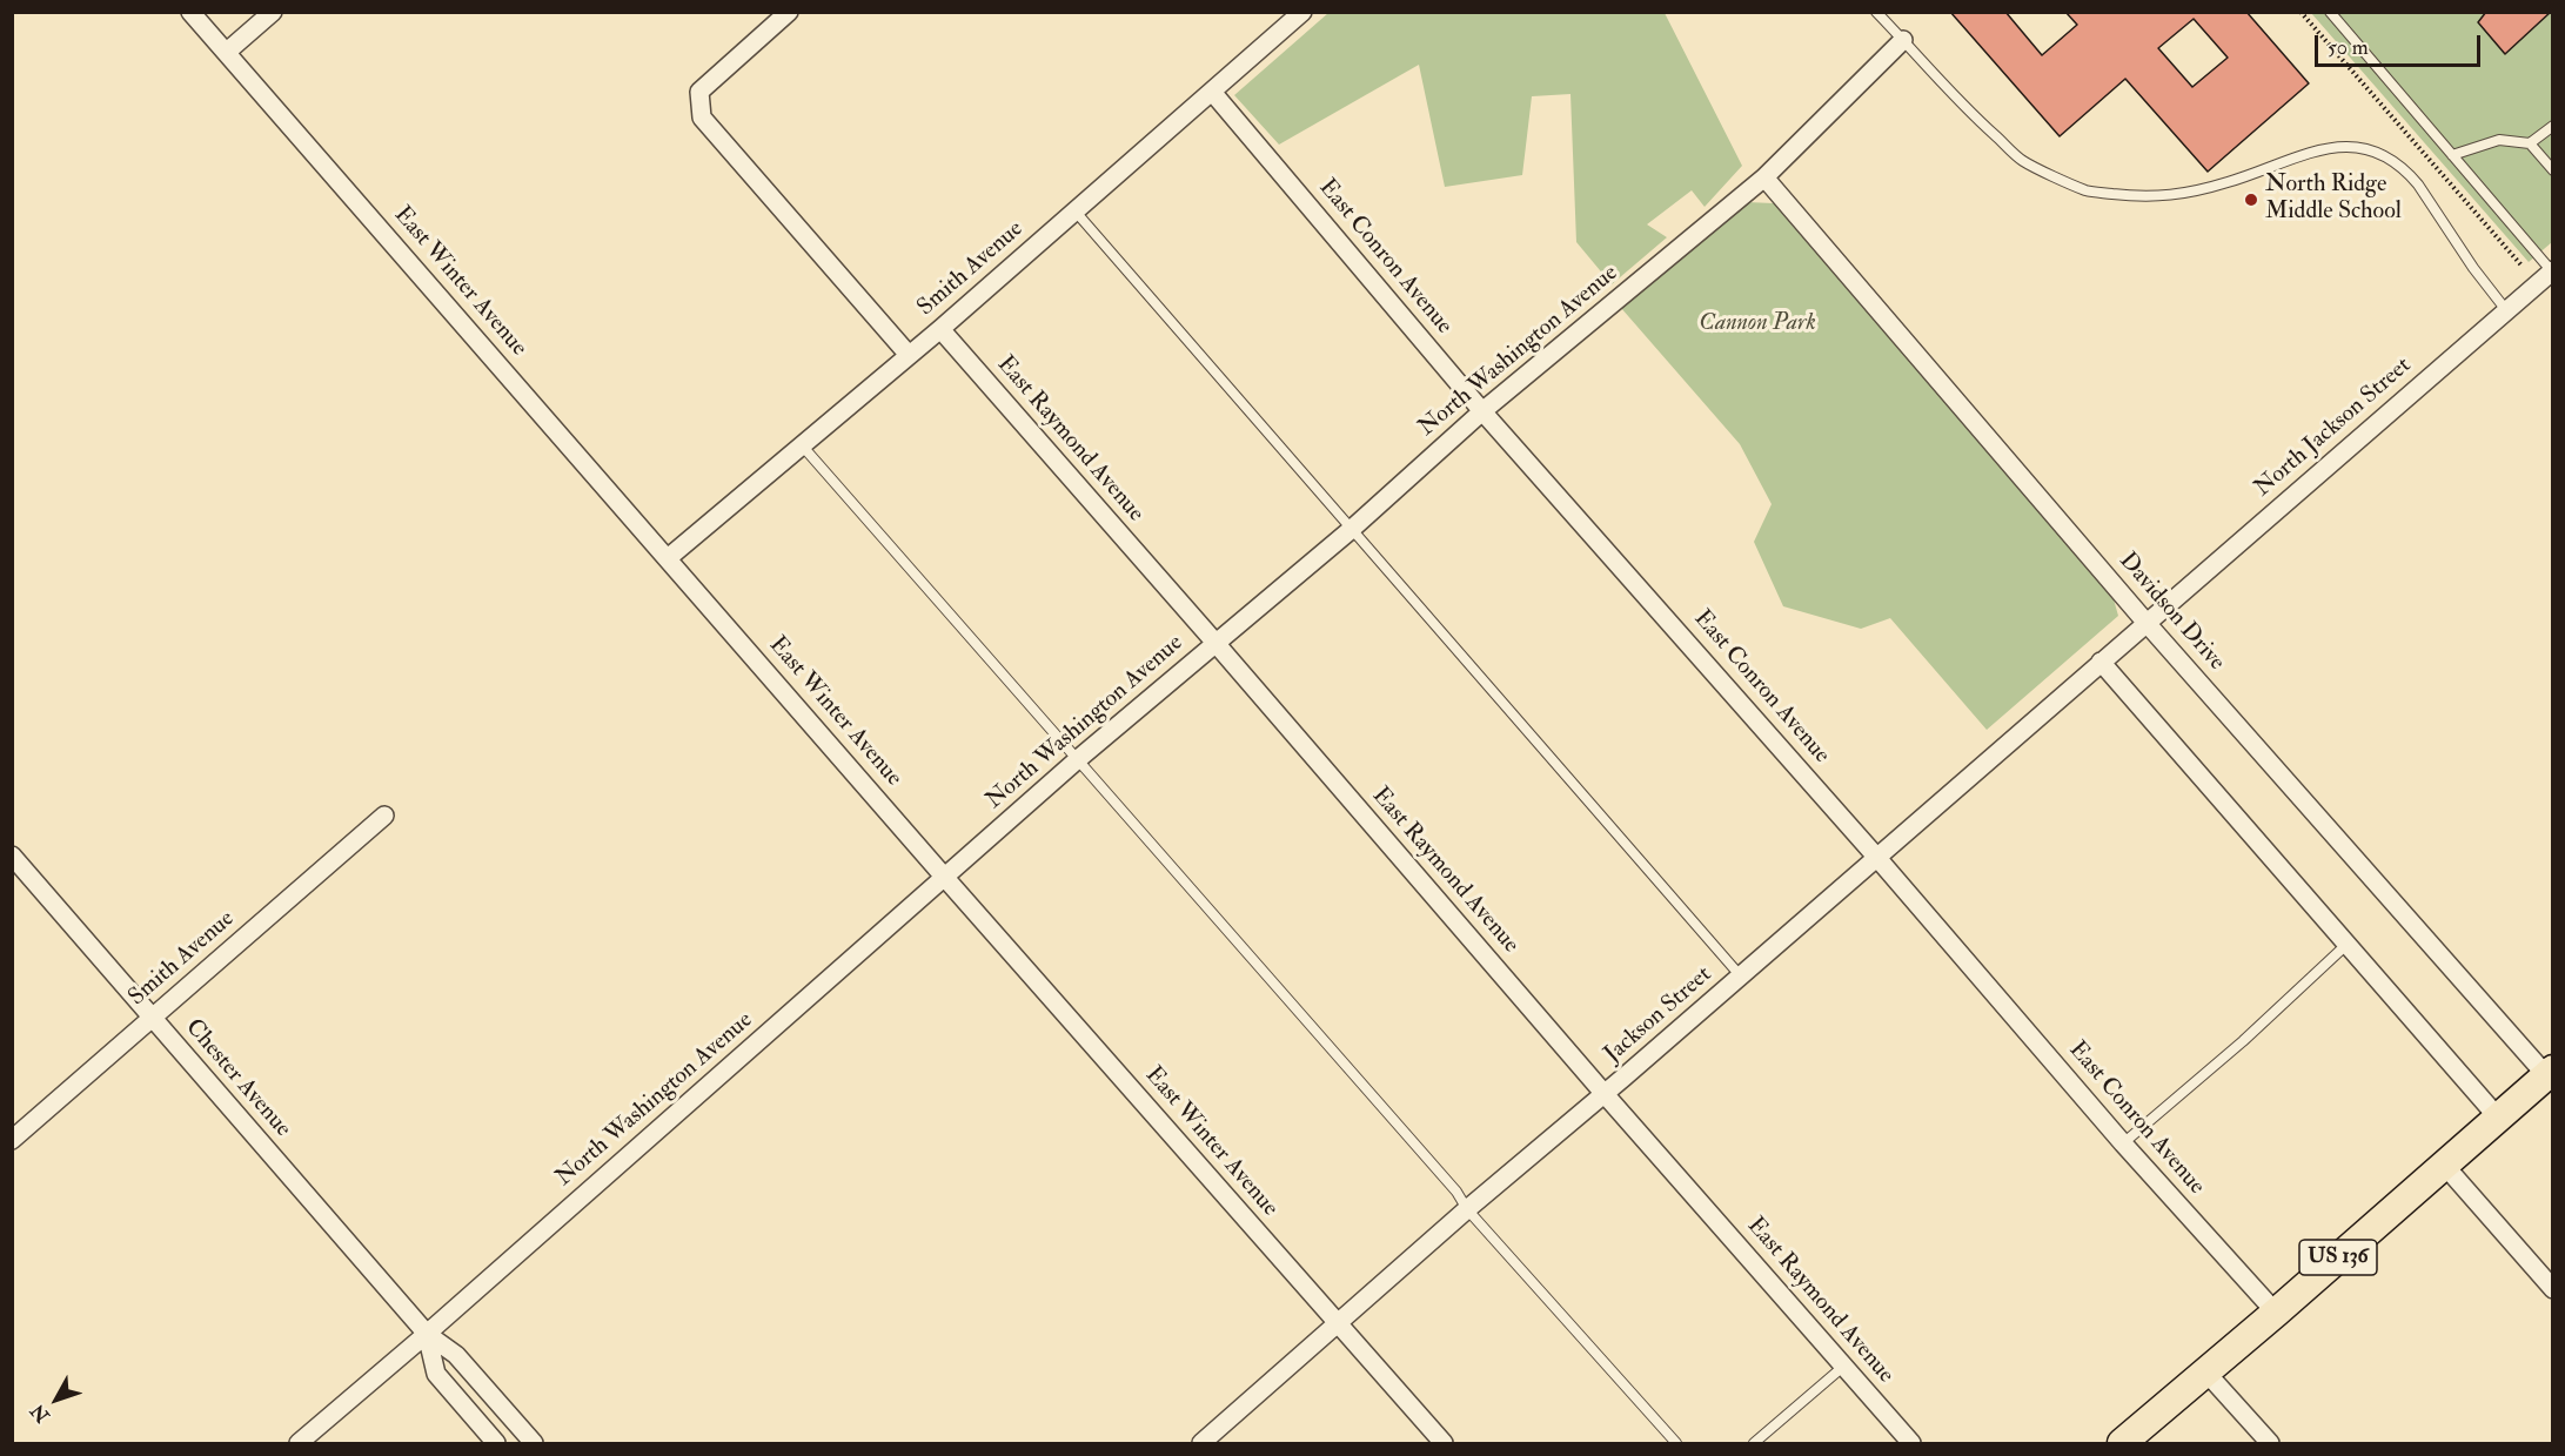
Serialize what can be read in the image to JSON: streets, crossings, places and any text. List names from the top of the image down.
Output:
{
  "streets": {
    "main road": ["US 136"],
    "street": [
      "East Conron Avenue",
      "Smith Avenue",
      "East Winter Avenue",
      "North Washington Avenue",
      "North Jackson Street",
      "East Raymond Avenue",
      "Davidson Drive",
      "Jackson Street",
      "Chester Avenue"
    ]
  },
  "crossings": [
    ["East Conron Avenue", "Smith Avenue"],
    ["East Conron Avenue", "North Washington Avenue"],
    ["East Conron Avenue", "Jackson Street"],
    ["East Conron Avenue", "US 136"],
    ["Smith Avenue", "East Winter Avenue"],
    ["Smith Avenue", "East Raymond Avenue"],
    ["Smith Avenue", "Chester Avenue"],
    ["East Winter Avenue", "North Washington Avenue"],
    ["East Winter Avenue", "Jackson Street"],
    ["North Washington Avenue", "East Raymond Avenue"],
    ["North Washington Avenue", "Davidson Drive"],
    ["North Washington Avenue", "Chester Avenue"],
    ["North Jackson Street", "Davidson Drive"],
    ["North Jackson Street", "Jackson Street"],
    ["East Raymond Avenue", "Jackson Street"],
    ["Davidson Drive", "Jackson Street"],
    ["Davidson Drive", "US 136"]
  ],
  "parks": ["Cannon Park"],
  "places": ["North Ridge Middle School"],
  "scale_bar": "50 m",
  "north": "bottom left"
}
